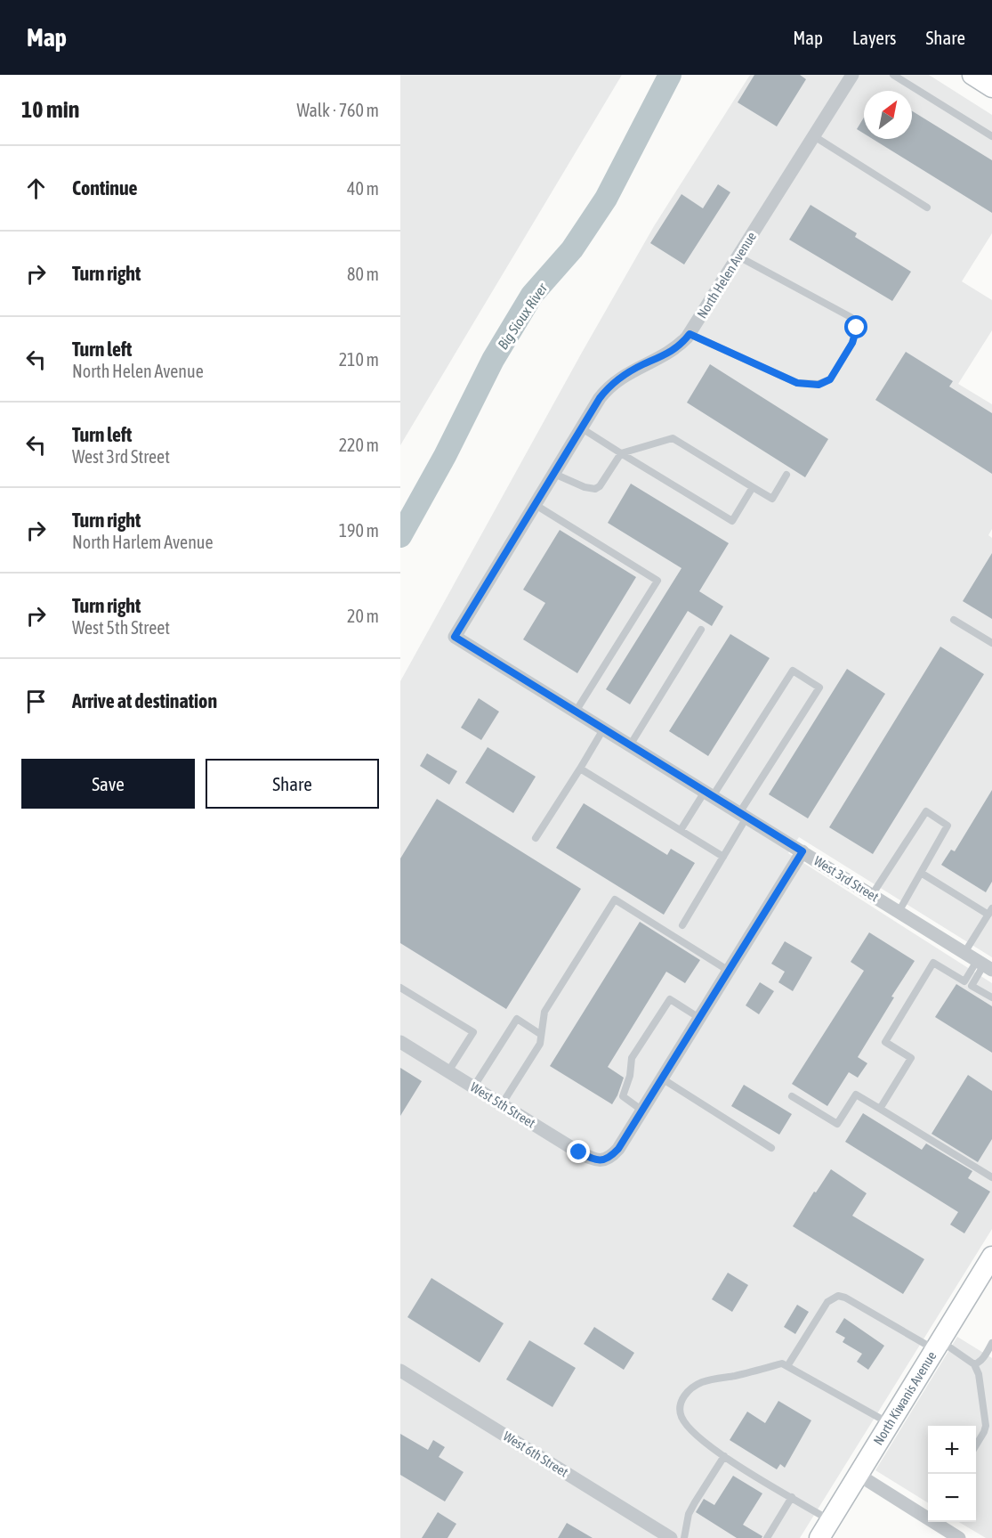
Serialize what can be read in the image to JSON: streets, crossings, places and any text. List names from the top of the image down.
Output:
{
  "streets": {
    "main road": ["North Kiwanis Avenue"],
    "street": [
      "North Helen Avenue",
      "West 3rd Street",
      "West 5th Street",
      "West 6th Street"
    ]
  },
  "crossings": [
    ["North Helen Avenue", "West 3rd Street"]
  ],
  "water": ["Big Sioux River"],
  "north": "top right",
  "page": {
    "header": "Map",
    "nav": ["Map", "Layers", "Share"],
    "heading": ["10 min", "Walk · 760 m"],
    "list": [
      ["Continue", "40 m"],
      ["Turn right", "80 m"],
      ["Turn left", "North Helen Avenue", "210 m"],
      ["Turn left", "West 3rd Street", "220 m"],
      ["Turn right", "North Harlem Avenue", "190 m"],
      ["Turn right", "West 5th Street", "20 m"],
      "Arrive at destination"
    ],
    "buttons": ["Save", "Share"],
    "map_buttons": ["+", "−"]
  }
}
